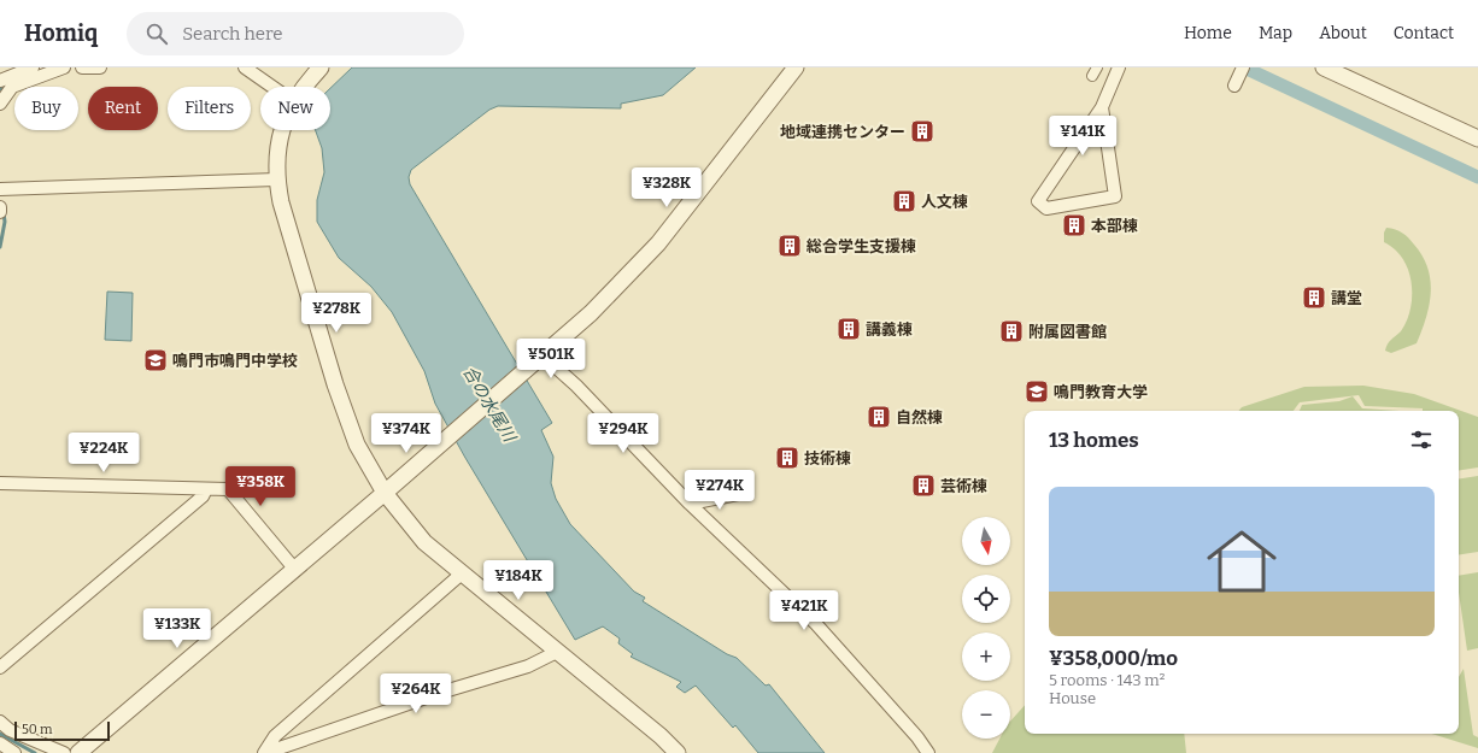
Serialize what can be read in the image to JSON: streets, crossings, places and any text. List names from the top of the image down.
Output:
{
  "water": ["合の水尾川"],
  "places": {
    "building": [
      "地域連携センター",
      "人文棟",
      "本部棟",
      "総合学生支援棟",
      "講堂",
      "講義棟",
      "附属図書館",
      "自然棟",
      "技術棟",
      "芸術棟"
    ],
    "school or university": ["鳴門市鳴門中学校", "鳴門教育大学"]
  },
  "scale_bar": "50 m",
  "north": "bottom",
  "page": {
    "header": "Homiq",
    "search": "Search here",
    "nav": [
      "Home",
      "Map",
      "About",
      "Contact"
    ],
    "chip": [
      "Buy",
      "Rent",
      "Filters",
      "New"
    ],
    "price": [
      "¥141K",
      "¥328K",
      "¥278K",
      "¥501K",
      "¥374K",
      "¥294K",
      "¥224K",
      "¥358K",
      "¥274K",
      "¥184K",
      "¥421K",
      "¥133K",
      "¥264K"
    ],
    "heading": "13 homes",
    "list": [
      {
        "name": "¥358,000/mo",
        "note": "5 rooms · 143 m² · House"
      }
    ],
    "map_buttons": ["+", "−"],
    "scale": "50 m"
  }
}
